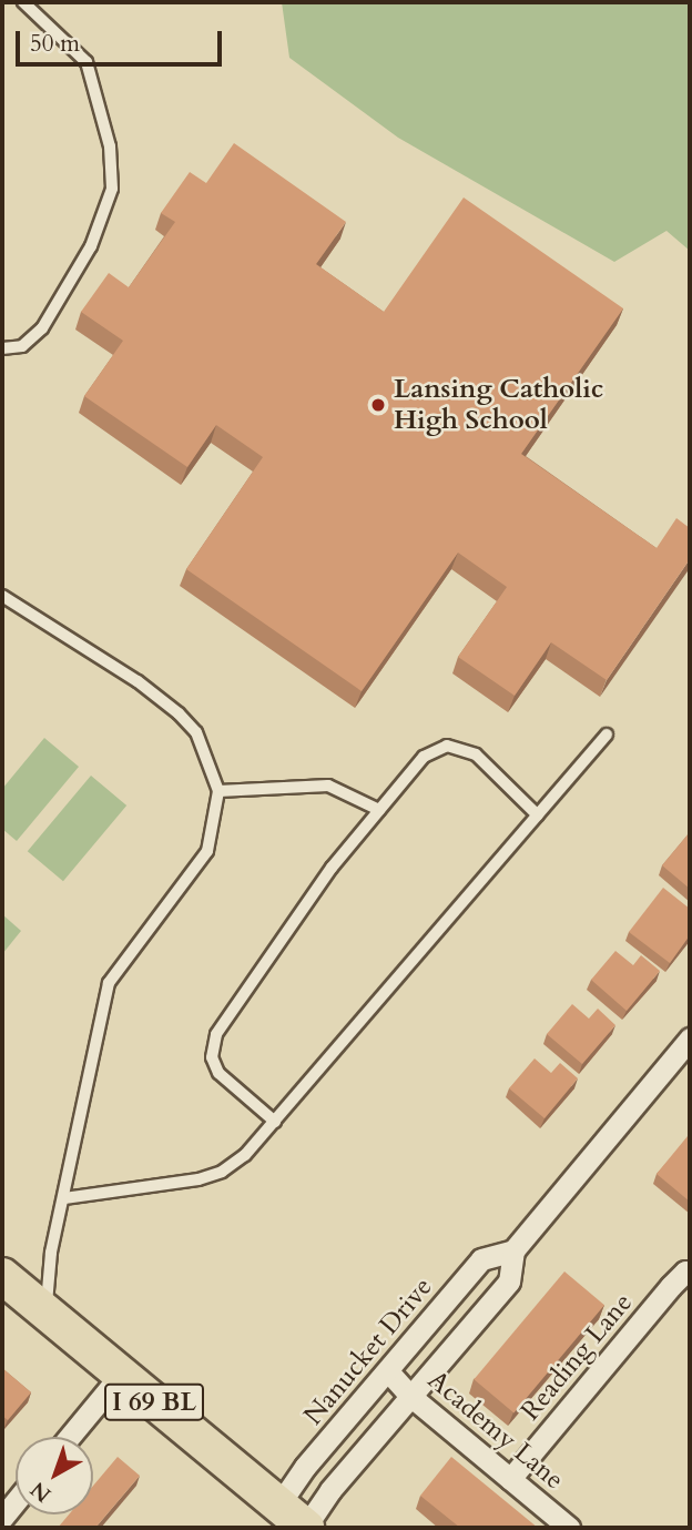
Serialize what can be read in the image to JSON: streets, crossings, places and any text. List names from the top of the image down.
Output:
{
  "streets": {
    "main road": ["I 69 BL"],
    "street": ["Nanucket Drive", "Reading Lane", "Academy Lane"]
  },
  "crossings": [
    ["Nanucket Drive", "I 69 BL"],
    ["Nanucket Drive", "Academy Lane"],
    ["Reading Lane", "Academy Lane"]
  ],
  "places": ["Lansing Catholic High School"],
  "scale_bar": "50 m",
  "north": "bottom left"
}
